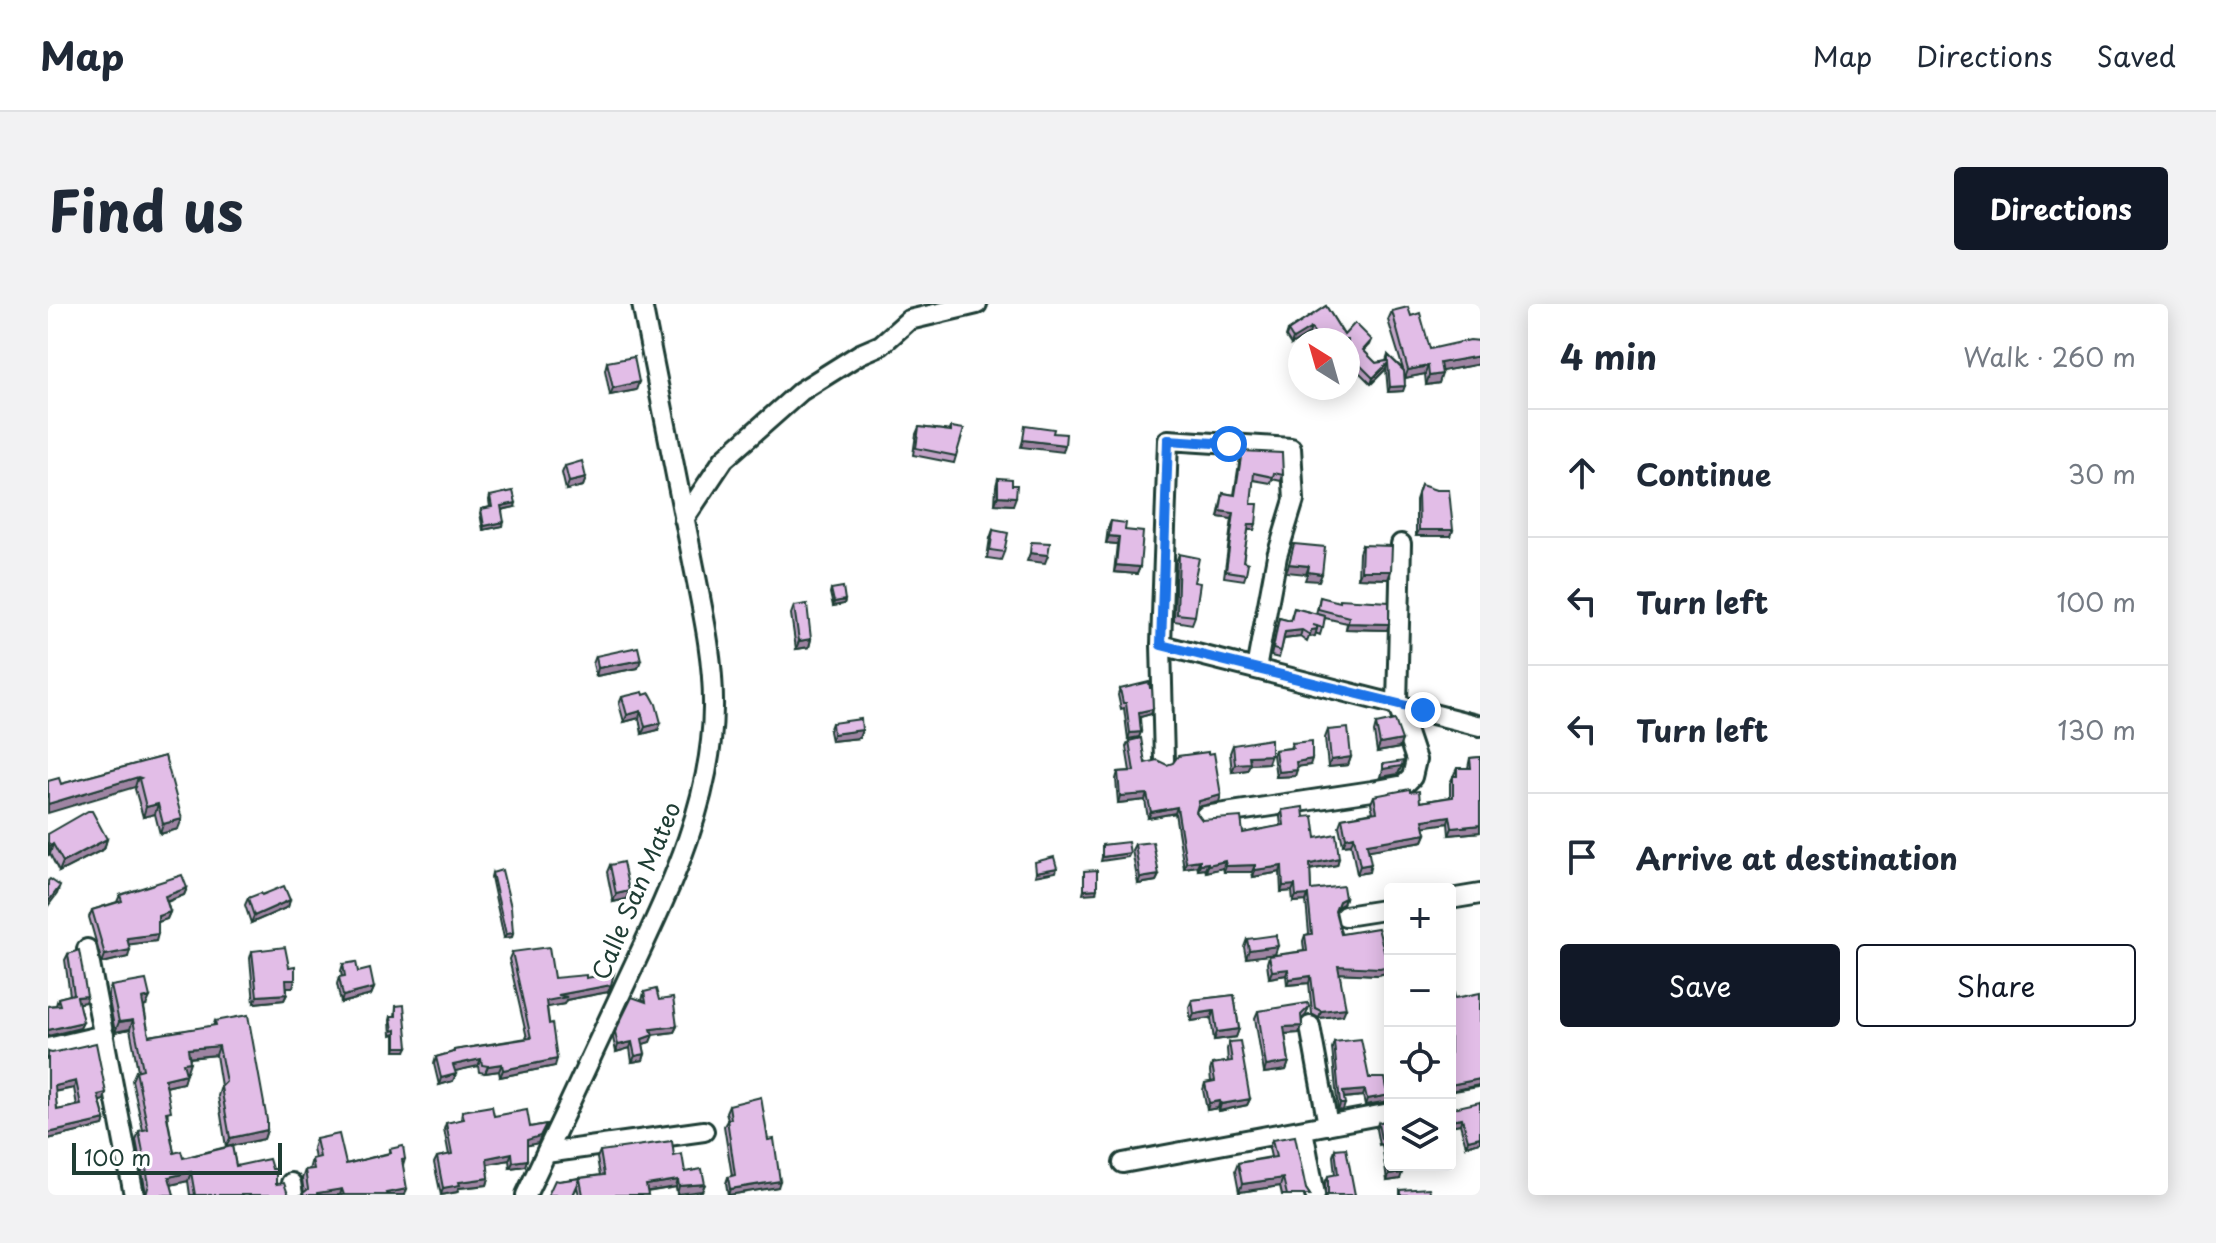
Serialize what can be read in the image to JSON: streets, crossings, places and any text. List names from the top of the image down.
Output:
{
  "streets": {
    "street": ["Calle San Mateo"]
  },
  "scale_bar": "100 m",
  "north": "top left",
  "page": {
    "header": "Map",
    "nav": ["Map", "Directions", "Saved"],
    "title": "Find us",
    "buttons": [
      "Directions",
      ["Save", "Share"]
    ],
    "heading": ["4 min", "Walk · 260 m"],
    "list": [
      ["Continue", "30 m"],
      ["Turn left", "100 m"],
      ["Turn left", "130 m"],
      "Arrive at destination"
    ],
    "map_buttons": ["+", "−"],
    "scale": "100 m"
  }
}
